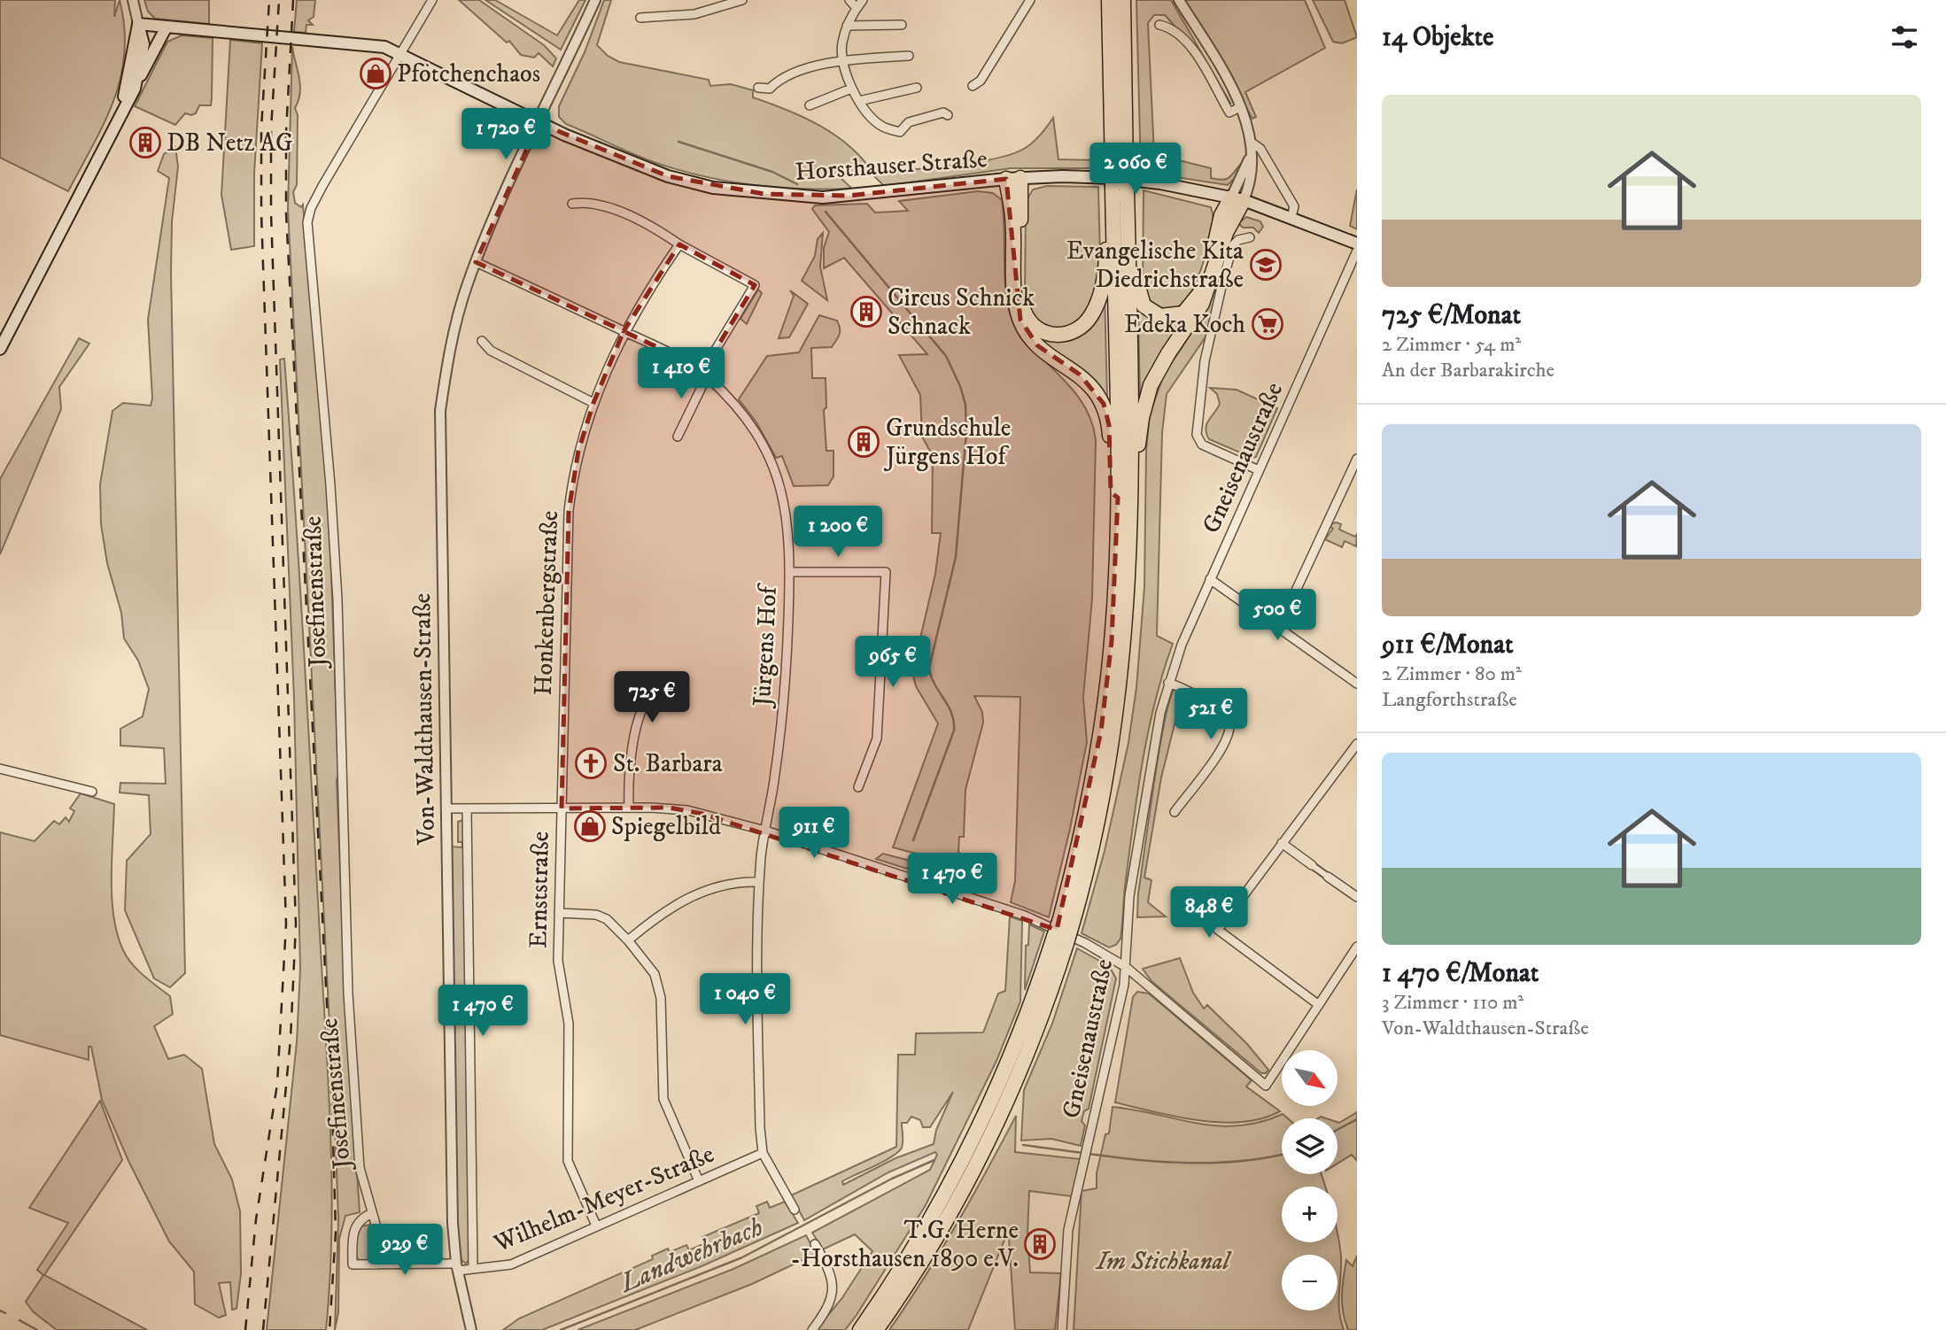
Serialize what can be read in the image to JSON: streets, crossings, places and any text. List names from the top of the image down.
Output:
{
  "streets": {
    "main road": ["Horsthauser Straße"],
    "street": [
      "Gneisenaustraße",
      "Josefinenstraße",
      "Honkenbergstraße",
      "Jürgens Hof",
      "Von-Waldthausen-Straße",
      "Ernststraße",
      "Wilhelm-Meyer-Straße"
    ]
  },
  "crossings": [
    ["Horsthauser Straße", "Josefinenstraße"],
    ["Horsthauser Straße", "Von-Waldthausen-Straße"],
    ["Honkenbergstraße", "Jürgens Hof"],
    ["Honkenbergstraße", "Ernststraße"],
    ["Jürgens Hof", "Von-Waldthausen-Straße"],
    ["Jürgens Hof", "Wilhelm-Meyer-Straße"],
    ["Von-Waldthausen-Straße", "Wilhelm-Meyer-Straße"],
    ["Ernststraße", "Wilhelm-Meyer-Straße"]
  ],
  "water": ["Landwehrbach"],
  "parks": ["Im Stichkanal"],
  "places": {
    "shop": ["Pfötchenchaos", "Spiegelbild"],
    "building": [
      "DB Netz AG",
      "Circus Schnick Schnack",
      "Grundschule Jürgens Hof",
      "T.G. Herne -Horsthausen 1890 e.V."
    ],
    "school or university": ["Evangelische Kita Diedrichstraße"],
    "supermarket": ["Edeka Koch"],
    "church": ["St. Barbara"]
  },
  "north": "bottom right",
  "page": {
    "heading": "14 Objekte",
    "list": [
      {
        "name": "725 €/Monat",
        "note": "2 Zimmer · 54 m² · An der Barbarakirche"
      },
      {
        "name": "911 €/Monat",
        "note": "2 Zimmer · 80 m² · Langforthstraße"
      },
      {
        "name": "1 470 €/Monat",
        "note": "3 Zimmer · 110 m² · Von-Waldthausen-Straße"
      }
    ],
    "price": [
      "1 720 €",
      "2 060 €",
      "1 410 €",
      "1 200 €",
      "500 €",
      "965 €",
      "725 €",
      "521 €",
      "911 €",
      "1 470 €",
      "848 €",
      "1 040 €",
      "1 470 €",
      "929 €"
    ],
    "map_buttons": ["+", "−"]
  }
}
